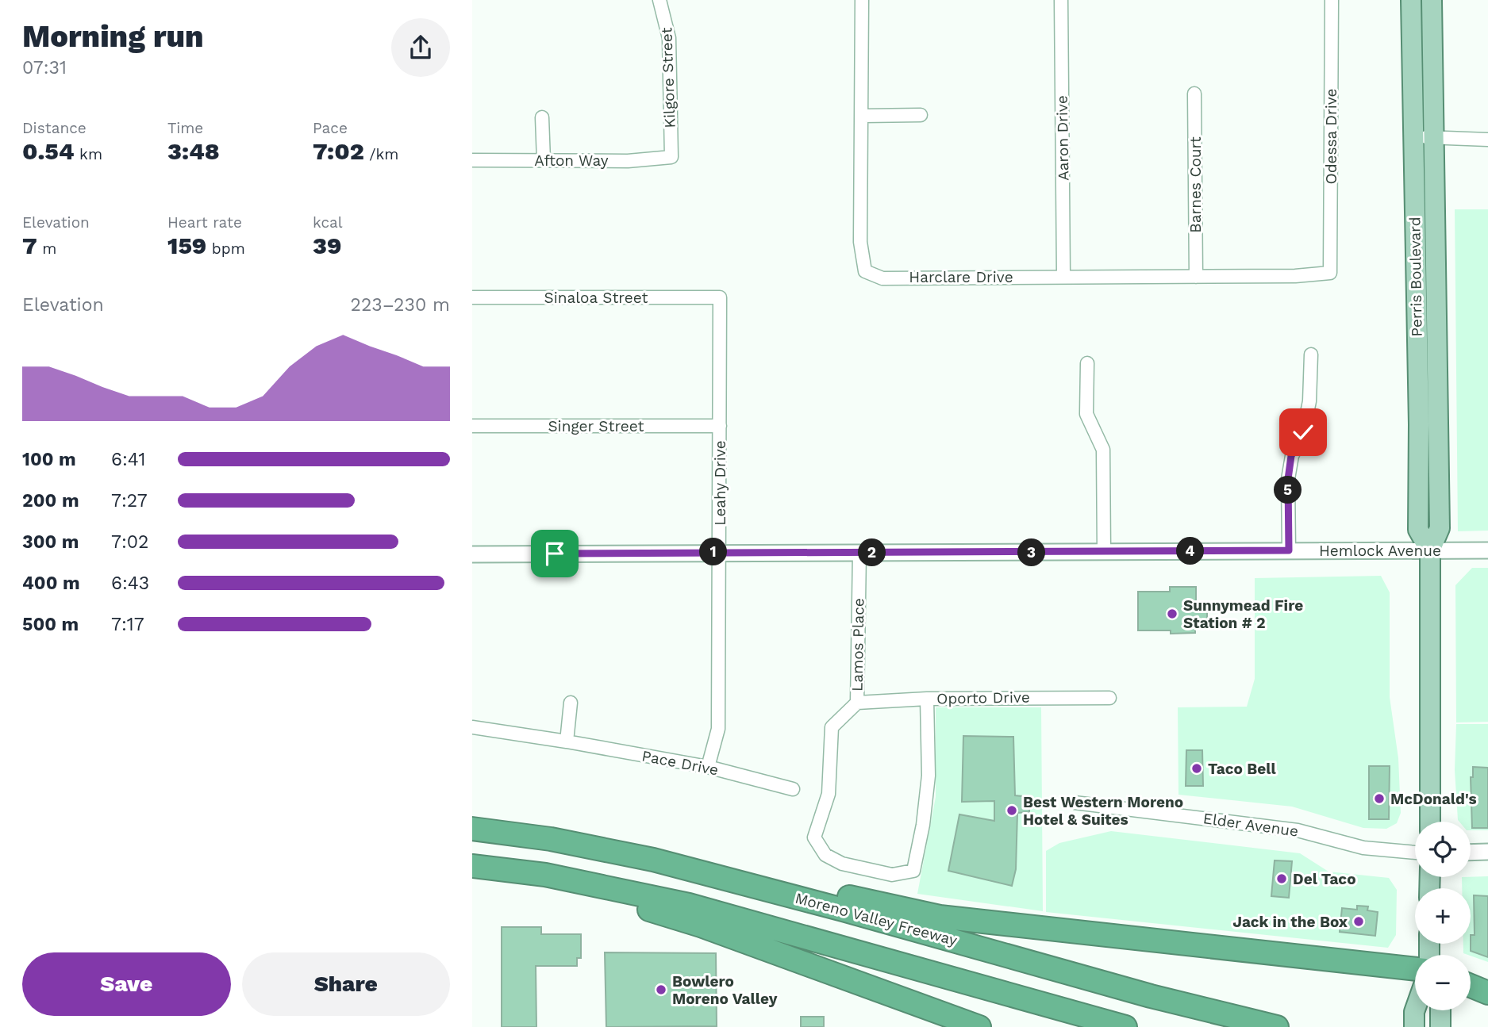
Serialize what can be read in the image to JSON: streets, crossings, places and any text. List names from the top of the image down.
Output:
{
  "streets": {
    "highway": ["Moreno Valley Freeway"],
    "main road": ["Perris Boulevard"],
    "street": [
      "Kilgore Street",
      "Odessa Drive",
      "Aaron Drive",
      "Afton Way",
      "Barnes Court",
      "Harclare Drive",
      "Sinaloa Street",
      "Singer Street",
      "Leahy Drive",
      "Hemlock Avenue",
      "Lamos Place",
      "Oporto Drive",
      "Pace Drive",
      "Elder Avenue"
    ]
  },
  "crossings": [
    ["Kilgore Street", "Afton Way"],
    ["Odessa Drive", "Harclare Drive"],
    ["Aaron Drive", "Harclare Drive"],
    ["Barnes Court", "Harclare Drive"],
    ["Perris Boulevard", "Hemlock Avenue"],
    ["Sinaloa Street", "Leahy Drive"],
    ["Singer Street", "Leahy Drive"],
    ["Leahy Drive", "Hemlock Avenue"],
    ["Leahy Drive", "Pace Drive"],
    ["Hemlock Avenue", "Lamos Place"],
    ["Lamos Place", "Oporto Drive"]
  ],
  "places": [
    "Sunnymead Fire Station # 2",
    "Taco Bell",
    "McDonald's",
    "Best Western Moreno Hotel & Suites",
    "Del Taco",
    "Jack in the Box",
    "Bowlero Moreno Valley"
  ],
  "page": {
    "heading": ["Morning run", "07:31"],
    "stats": [
      ["Distance", "0.54 km"],
      ["Time", "3:48"],
      ["Pace", "7:02 /km"],
      ["Elevation", "7 m"],
      ["Heart rate", "159 bpm"],
      ["kcal", "39"]
    ],
    "chart": ["Elevation", "223–230 m"],
    "list": [
      {
        "name": "100 m",
        "note": "6:41"
      },
      {
        "name": "200 m",
        "note": "7:27"
      },
      {
        "name": "300 m",
        "note": "7:02"
      },
      {
        "name": "400 m",
        "note": "6:43"
      },
      {
        "name": "500 m",
        "note": "7:17"
      }
    ],
    "pins": [
      "5",
      "4",
      "1",
      "2",
      "3"
    ],
    "map_buttons": ["+", "−"],
    "buttons": ["Save", "Share"]
  }
}
